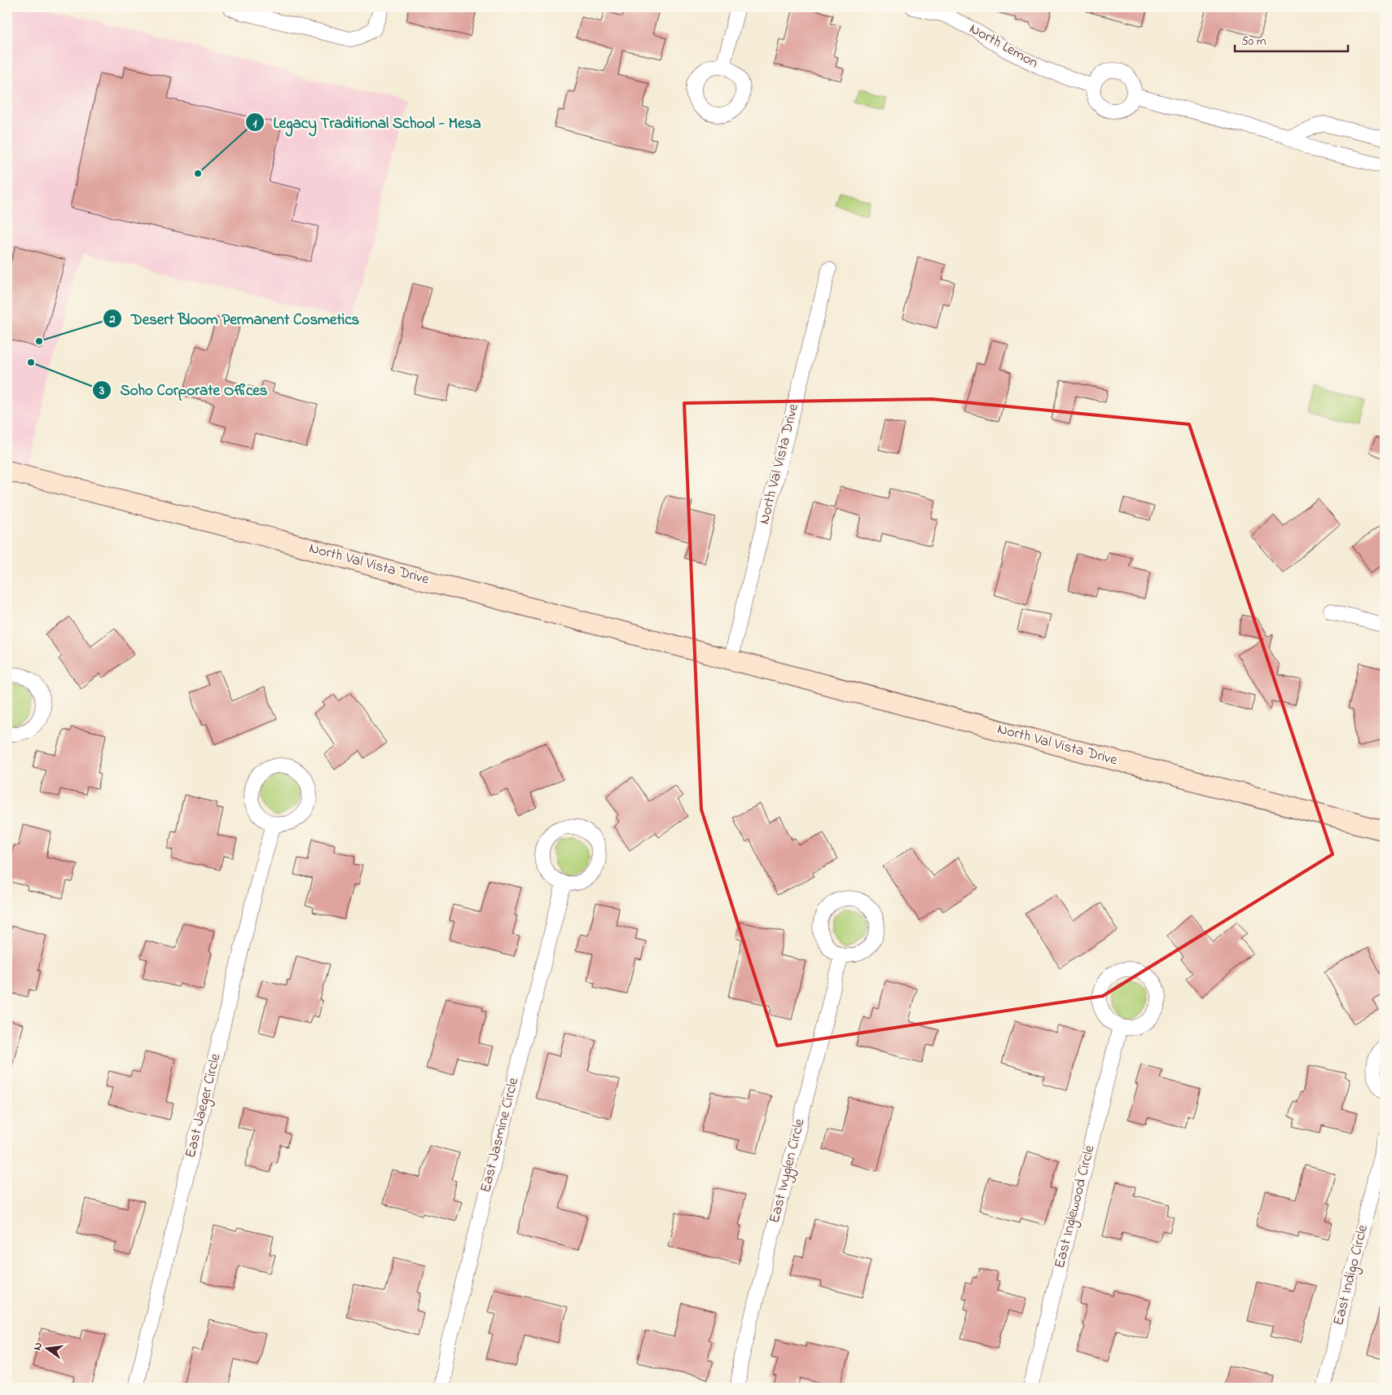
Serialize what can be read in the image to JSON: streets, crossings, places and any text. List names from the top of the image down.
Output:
{
  "streets": {
    "main road": ["North Val Vista Drive"],
    "street": [
      "North Lemon",
      "East Jaeger Circle",
      "East Jasmine Circle",
      "East Ivyglen Circle",
      "East Inglewood Circle",
      "East Indigo Circle"
    ]
  },
  "places": ["Legacy Traditional School - Mesa", "Desert Bloom Permanent Cosmetics", "Soho Corporate Offices"],
  "scale_bar": "50 m",
  "north": "left"
}
